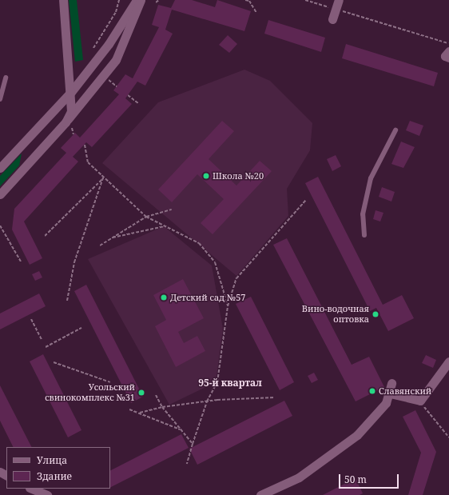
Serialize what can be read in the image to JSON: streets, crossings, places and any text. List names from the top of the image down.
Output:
{
  "districts": ["95-й квартал"],
  "places": [
    "Школа №20",
    "Детский сад №57",
    "Вино-водочная оптовка",
    "Славянский",
    "Усольский свинокомплекс №31"
  ],
  "legend": ["Улица", "Здание"],
  "scale_bar": "50 m"
}
